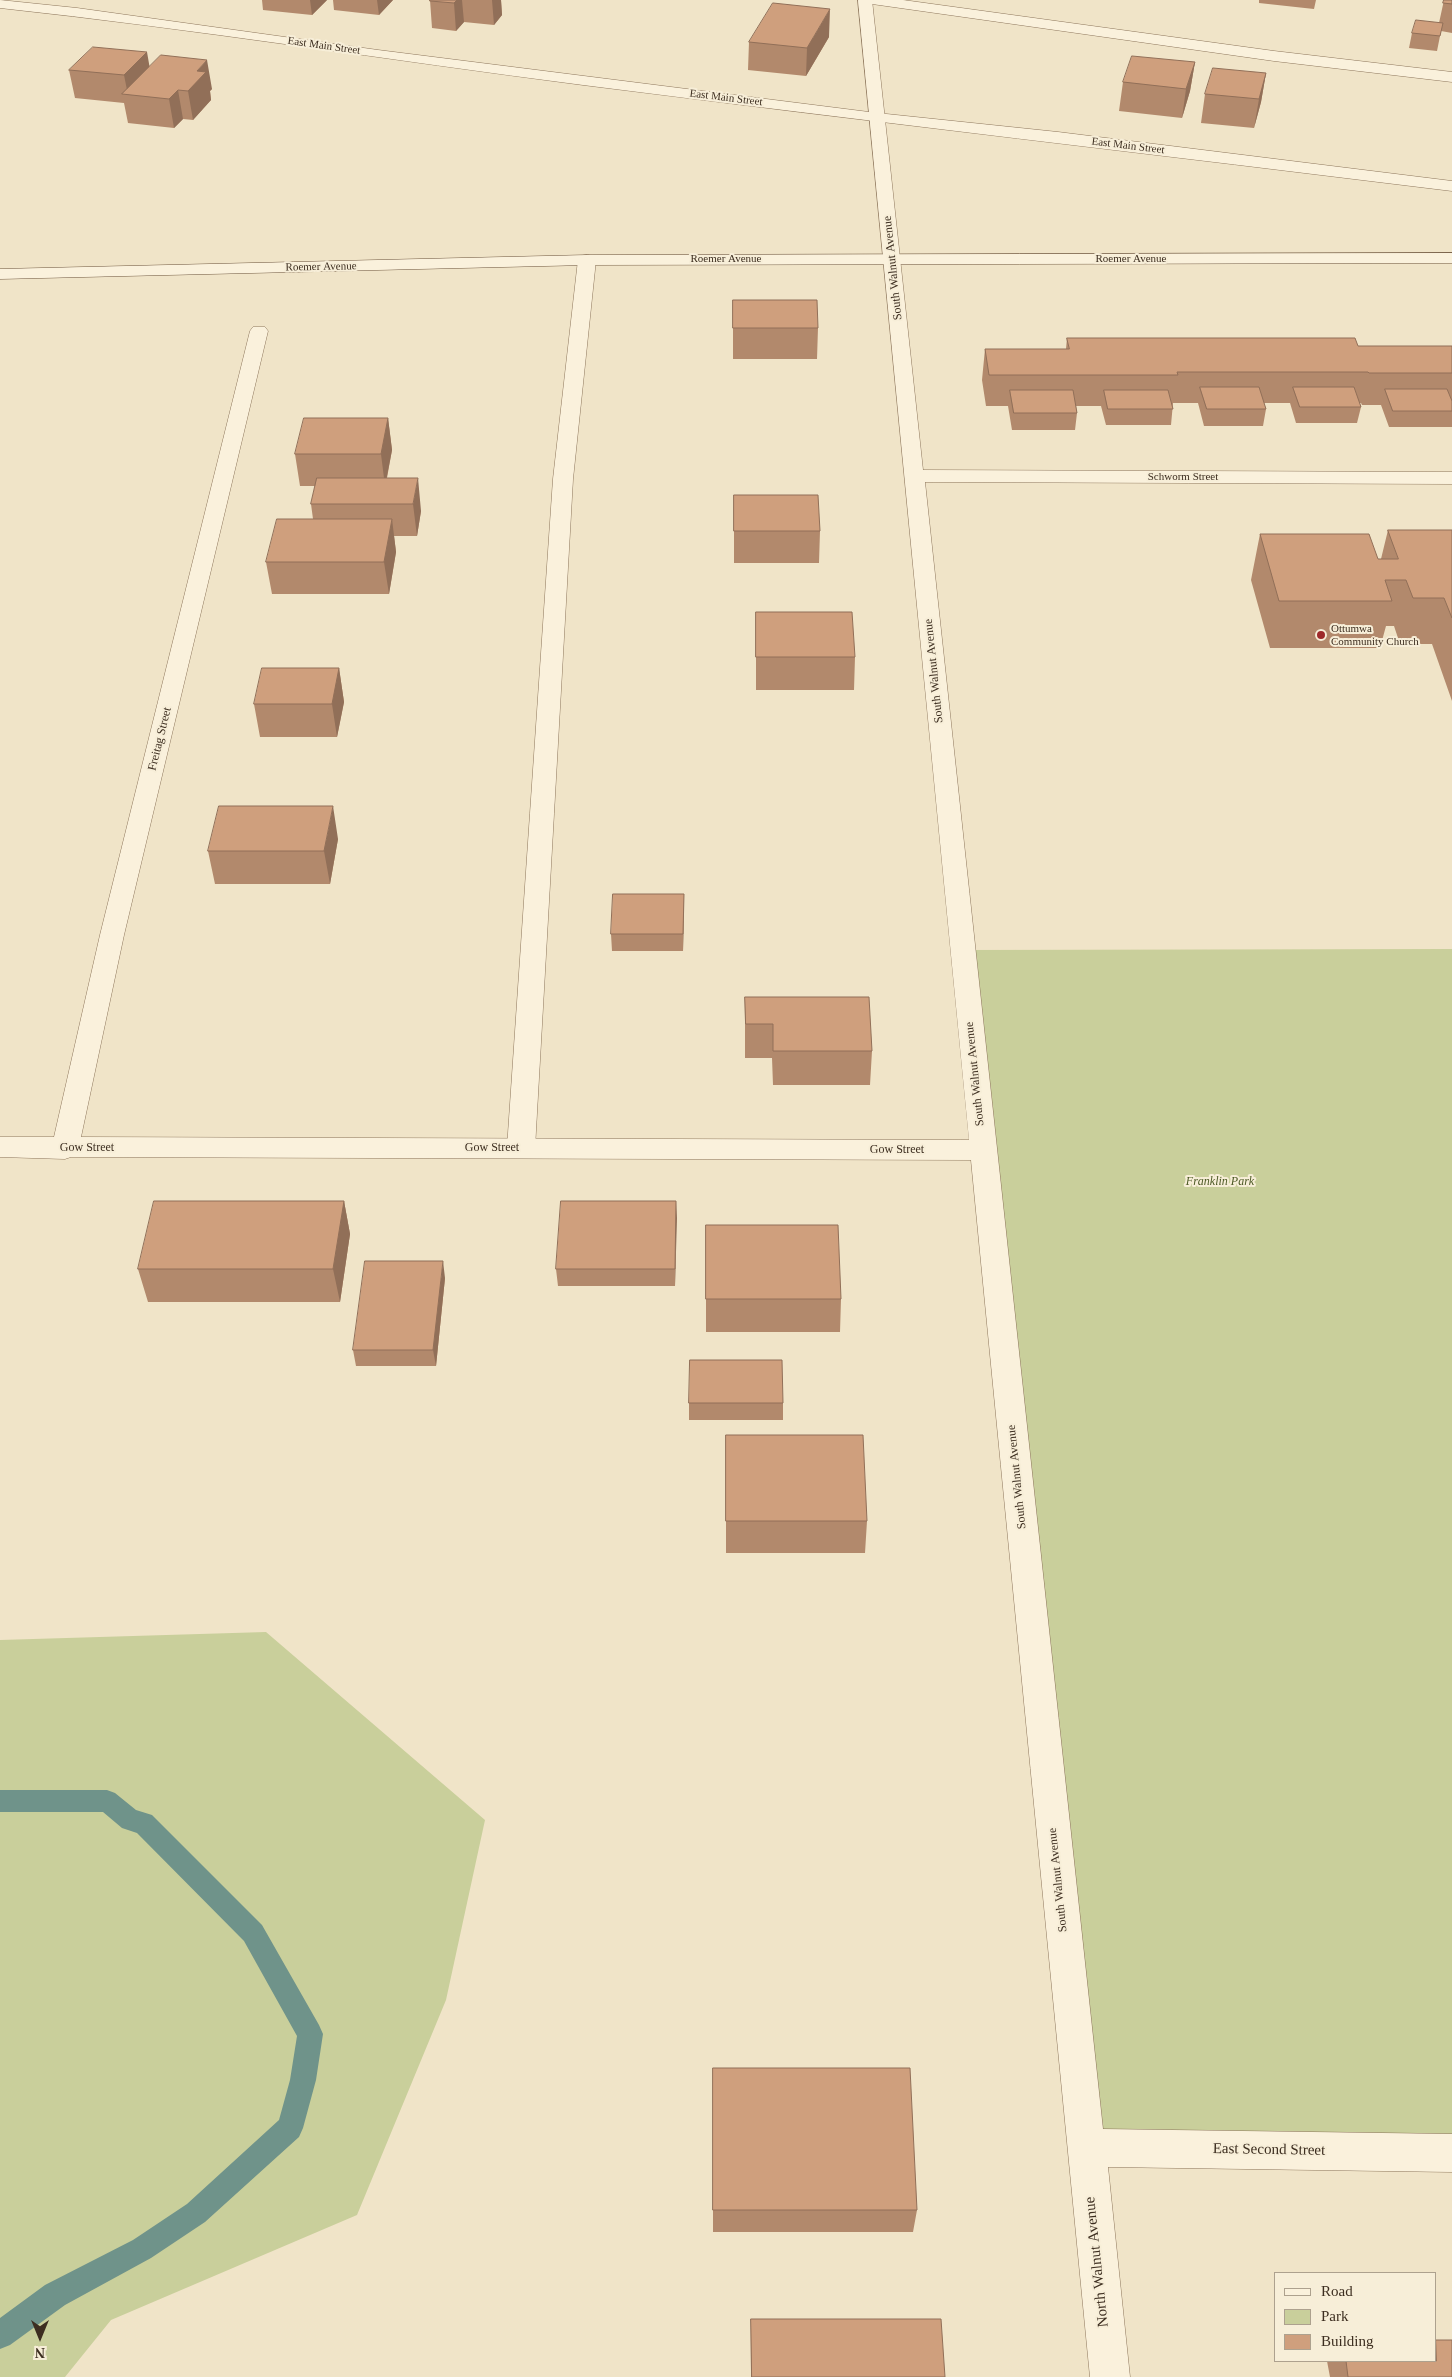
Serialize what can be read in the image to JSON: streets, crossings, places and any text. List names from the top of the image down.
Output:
{
  "streets": {
    "street": [
      "East Main Street",
      "Roemer Avenue",
      "South Walnut Avenue",
      "Schworm Street",
      "Freitag Street",
      "Gow Street",
      "East Second Street",
      "North Walnut Avenue"
    ]
  },
  "crossings": [
    ["East Main Street", "South Walnut Avenue"],
    ["Roemer Avenue", "South Walnut Avenue"],
    ["South Walnut Avenue", "Schworm Street"],
    ["South Walnut Avenue", "Gow Street"],
    ["South Walnut Avenue", "East Second Street"],
    ["South Walnut Avenue", "North Walnut Avenue"],
    ["Freitag Street", "Gow Street"],
    ["East Second Street", "North Walnut Avenue"]
  ],
  "parks": ["Franklin Park"],
  "places": ["Ottumwa Community Church"],
  "legend": ["Road", "Park", "Building"],
  "north": "bottom"
}
